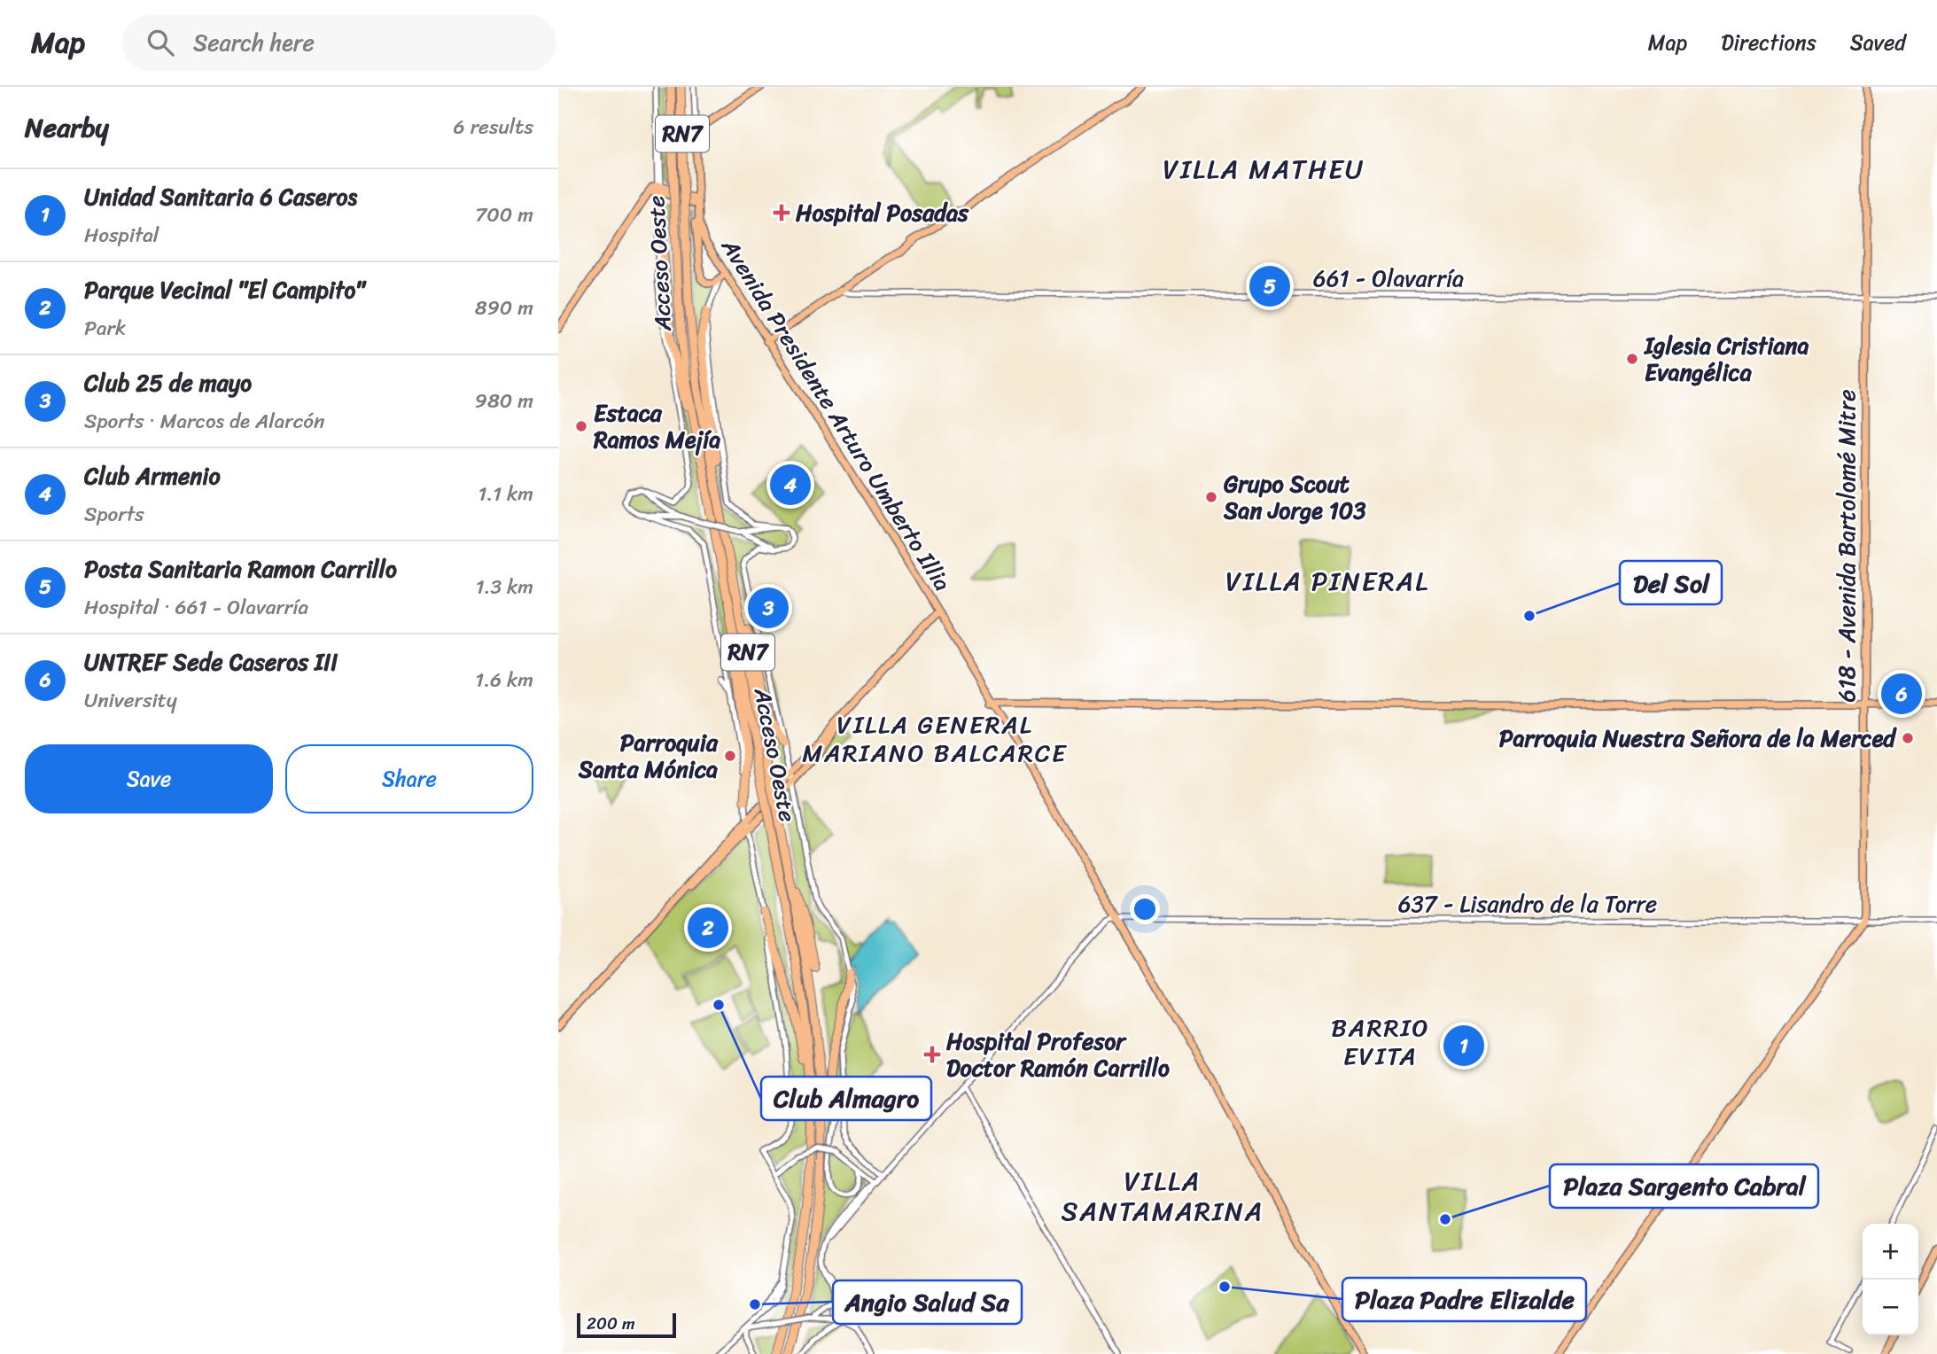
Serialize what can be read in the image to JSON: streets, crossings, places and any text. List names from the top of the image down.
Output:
{
  "streets": {
    "highway": ["RN7", "Acceso Oeste"],
    "main road": ["Avenida Presidente Arturo Umberto Illia", "618 - Avenida Bartolomé Mitre"],
    "street": ["661 - Olavarría", "637 - Lisandro de la Torre"]
  },
  "crossings": [
    ["661 - Olavarría", "618 - Avenida Bartolomé Mitre"],
    ["618 - Avenida Bartolomé Mitre", "637 - Lisandro de la Torre"]
  ],
  "districts": [
    "VILLA MATHEU",
    "VILLA PINERAL",
    "VILLA GENERAL MARIANO BALCARCE",
    "BARRIO EVITA",
    "VILLA SANTAMARINA"
  ],
  "places": {
    "health": ["Hospital Posadas", "Hospital Profesor Doctor Ramón Carrillo"],
    "other": [
      "Iglesia Cristiana Evangélica",
      "Estaca Ramos Mejía",
      "Grupo Scout San Jorge 103",
      "Del Sol",
      "Parroquia Nuestra Señora de la Merced",
      "Parroquia Santa Mónica",
      "Club Almagro",
      "Plaza Sargento Cabral",
      "Plaza Padre Elizalde",
      "Angio Salud Sa"
    ]
  },
  "scale_bar": "200 m",
  "page": {
    "header": "Map",
    "search": "Search here",
    "nav": ["Map", "Directions", "Saved"],
    "heading": ["Nearby", "6 results"],
    "list": [
      {
        "mark": "1",
        "name": "Unidad Sanitaria 6 Caseros",
        "note": "Hospital",
        "value": "700 m"
      },
      {
        "mark": "2",
        "name": "Parque Vecinal \"El Campito\"",
        "note": "Park",
        "value": "890 m"
      },
      {
        "mark": "3",
        "name": "Club 25 de mayo",
        "note": "Sports · Marcos de Alarcón",
        "value": "980 m"
      },
      {
        "mark": "4",
        "name": "Club Armenio",
        "note": "Sports",
        "value": "1.1 km"
      },
      {
        "mark": "5",
        "name": "Posta Sanitaria Ramon Carrillo",
        "note": "Hospital · 661 - Olavarría",
        "value": "1.3 km"
      },
      {
        "mark": "6",
        "name": "UNTREF Sede Caseros III",
        "note": "University",
        "value": "1.6 km"
      }
    ],
    "pins": [
      "5",
      "4",
      "3",
      "6",
      "2",
      "1"
    ],
    "buttons": ["Save", "Share"],
    "map_buttons": ["+", "−"],
    "scale": "200 m"
  }
}
